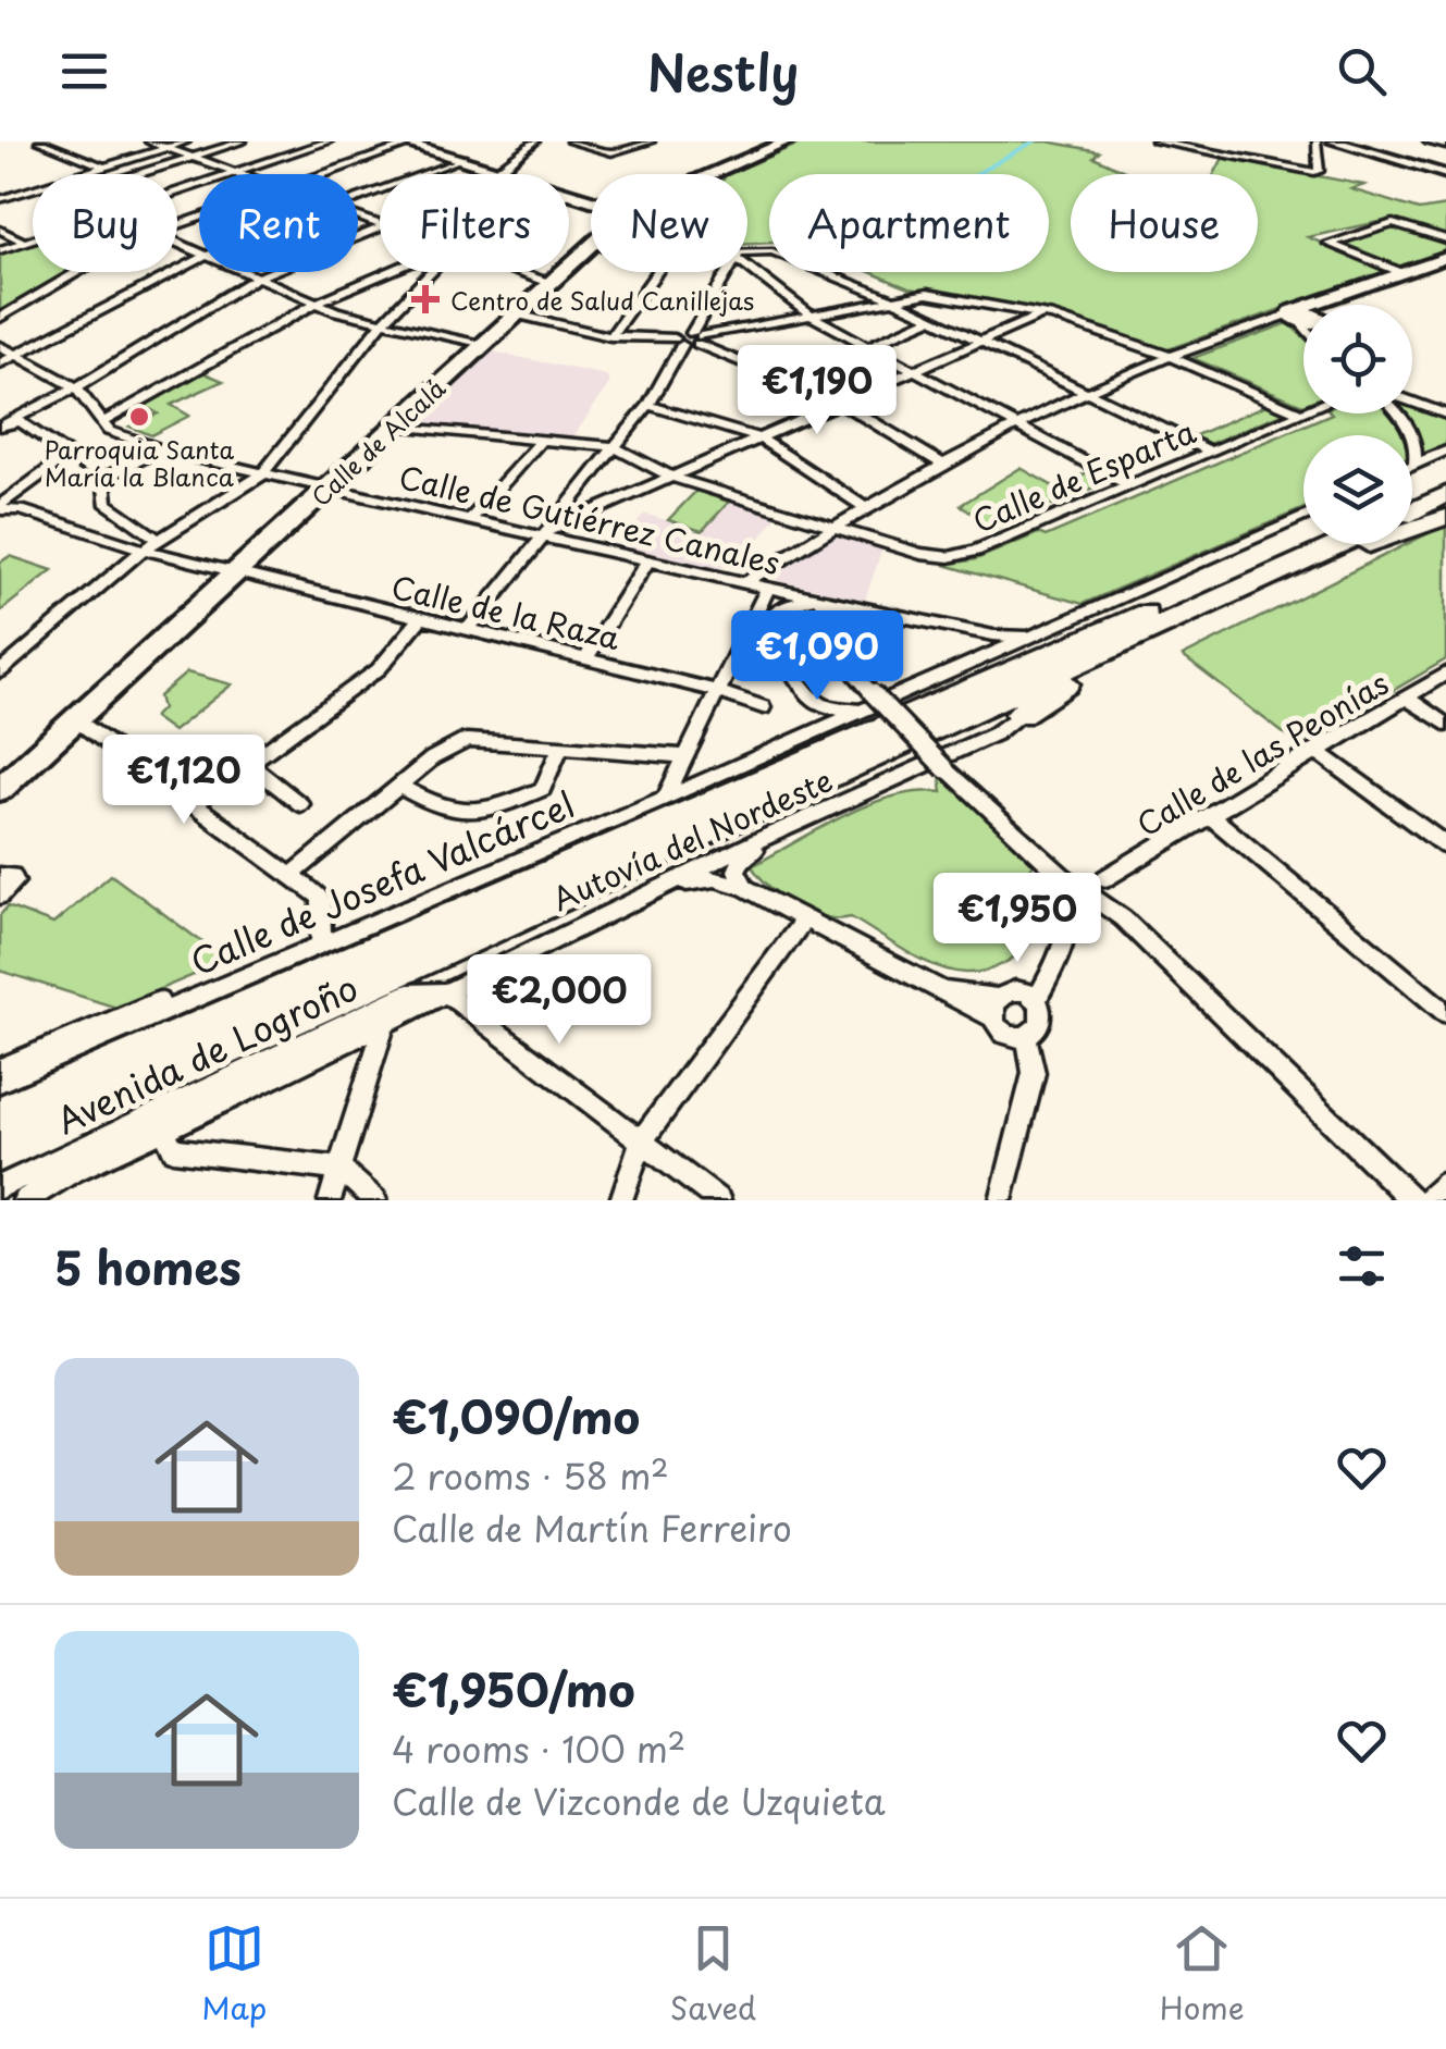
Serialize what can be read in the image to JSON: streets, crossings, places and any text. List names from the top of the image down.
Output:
{
  "streets": {
    "highway": ["Autovía del Nordeste"],
    "main road": ["Calle de Alcalá"],
    "street": [
      "Calle de Esparta",
      "Calle de Gutiérrez Canales",
      "Calle de la Raza",
      "Calle de las Peonías",
      "Calle de Josefa Valcárcel",
      "Avenida de Logroño"
    ]
  },
  "crossings": [
    ["Calle de Alcalá", "Calle de Esparta"],
    ["Calle de Alcalá", "Calle de Gutiérrez Canales"],
    ["Calle de Alcalá", "Calle de la Raza"],
    ["Calle de Gutiérrez Canales", "Calle de Josefa Valcárcel"]
  ],
  "places": {
    "health": ["Centro de Salud Canillejas"],
    "other": ["Parroquia Santa María la Blanca"]
  },
  "page": {
    "header": "Nestly",
    "chip": [
      "Buy",
      "Rent",
      "Filters",
      "New",
      "Apartment",
      "House"
    ],
    "price": [
      "€1,190",
      "€1,090",
      "€1,120",
      "€1,950",
      "€2,000"
    ],
    "heading": "5 homes",
    "list": [
      {
        "name": "€1,090/mo",
        "note": "2 rooms · 58 m² · Calle de Martín Ferreiro"
      },
      {
        "name": "€1,950/mo",
        "note": "4 rooms · 100 m² · Calle de Vizconde de Uzquieta"
      }
    ],
    "tabs": ["Map", "Saved", "Home"]
  }
}
